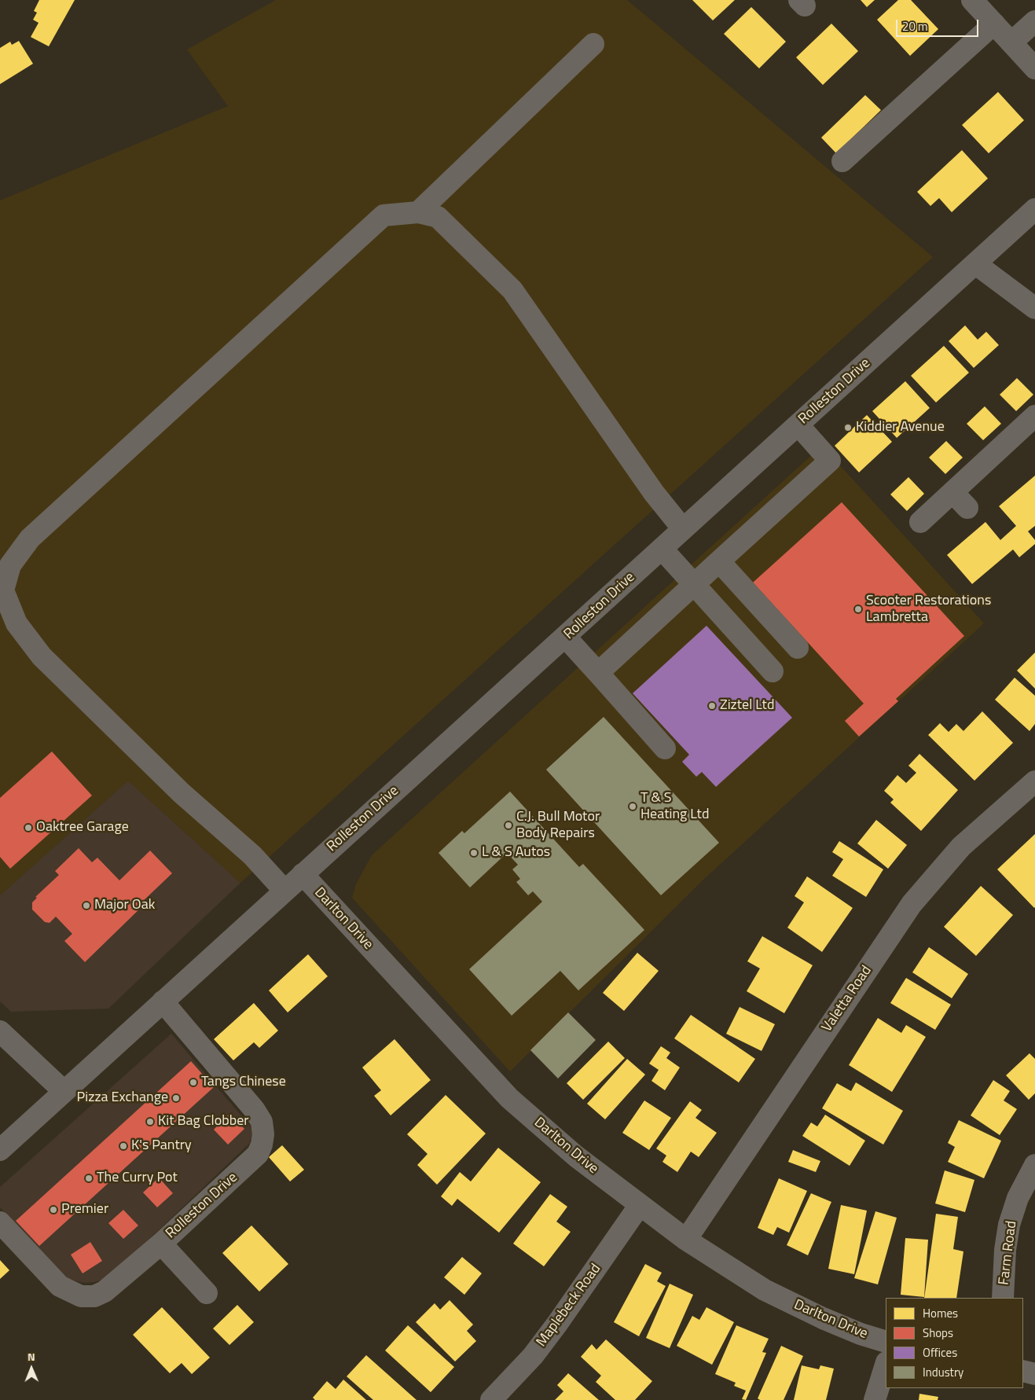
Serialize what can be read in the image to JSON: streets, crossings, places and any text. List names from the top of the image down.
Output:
{
  "streets": {
    "street": [
      "Rolleston Drive",
      "Darlton Drive",
      "Valetta Road",
      "Farm Road",
      "Maplebeck Road"
    ]
  },
  "crossings": [
    ["Rolleston Drive", "Darlton Drive"],
    ["Darlton Drive", "Valetta Road"],
    ["Darlton Drive", "Maplebeck Road"]
  ],
  "places": [
    "Kiddier Avenue",
    "Scooter Restorations Lambretta",
    "Ziztel Ltd",
    "T & S Heating Ltd",
    "C.J. Bull Motor Body Repairs",
    "Oaktree Garage",
    "L & S Autos",
    "Major Oak",
    "Tangs Chinese",
    "Pizza Exchange",
    "Kit Bag Clobber",
    "K's Pantry",
    "The Curry Pot",
    "Premier"
  ],
  "legend": [
    "Homes",
    "Shops",
    "Offices",
    "Industry"
  ],
  "scale_bar": "20 m",
  "north": "top"
}
